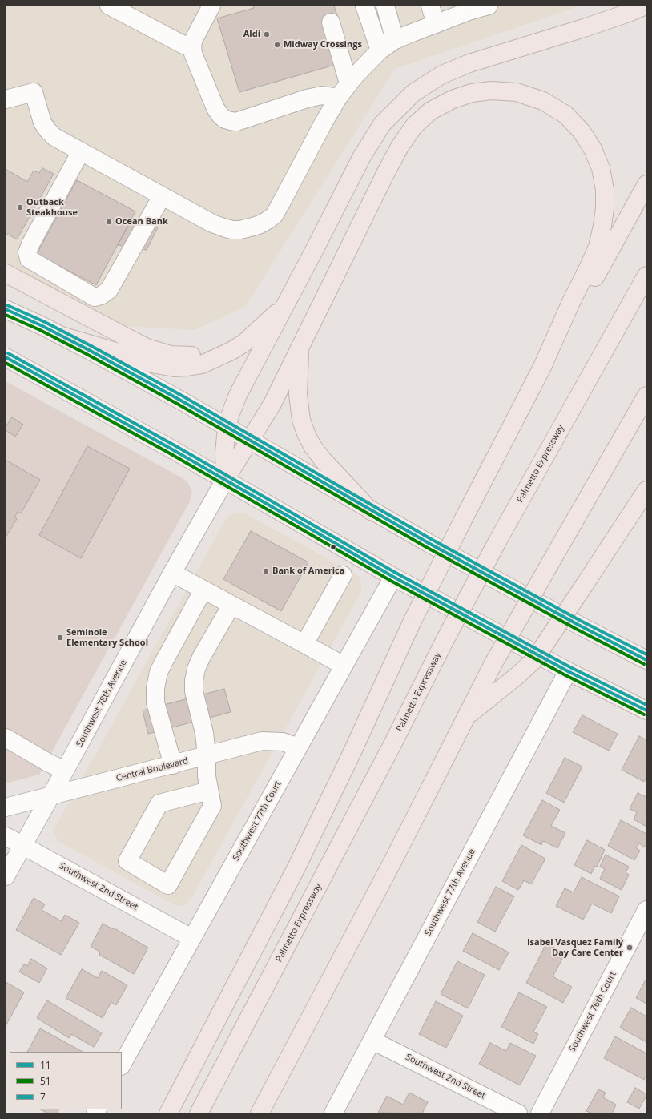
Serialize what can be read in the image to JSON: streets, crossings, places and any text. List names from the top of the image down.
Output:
{
  "streets": {
    "highway": ["Palmetto Expressway"],
    "street": [
      "Southwest 78th Avenue",
      "Central Boulevard",
      "Southwest 77th Court",
      "Southwest 2nd Street",
      "Southwest 77th Avenue",
      "Southwest 76th Court"
    ]
  },
  "crossings": [
    ["Southwest 78th Avenue", "Central Boulevard"],
    ["Southwest 78th Avenue", "Southwest 2nd Street"],
    ["Central Boulevard", "Southwest 77th Court"],
    ["Southwest 77th Court", "Southwest 2nd Street"],
    ["Southwest 2nd Street", "Southwest 77th Avenue"]
  ],
  "places": [
    "Aldi",
    "Midway Crossings",
    "Outback Steakhouse",
    "Ocean Bank",
    "Bank of America",
    "Seminole Elementary School",
    "Isabel Vasquez Family Day Care Center"
  ],
  "lines": ["transit line 7", "transit line 11", "transit line 51"],
  "legend": ["11", "51", "7"]
}
